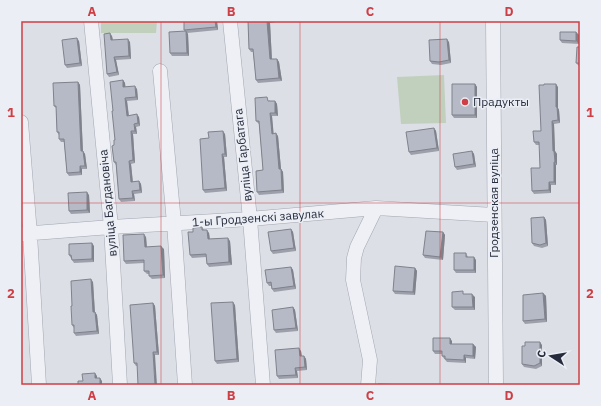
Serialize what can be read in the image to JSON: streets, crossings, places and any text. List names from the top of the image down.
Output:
{
  "streets": {
    "street": [
      "вуліца Гарбатага",
      "вуліца Багдановіча",
      "Гродзенская вуліца",
      "1-ы Гродзенскі завулак"
    ]
  },
  "crossings": [
    ["вуліца Гарбатага", "1-ы Гродзенскі завулак"],
    ["вуліца Багдановіча", "1-ы Гродзенскі завулак"],
    ["Гродзенская вуліца", "1-ы Гродзенскі завулак"]
  ],
  "places": ["Прадукты"],
  "north": "left",
  "grid": {
    "columns": [
      "A",
      "B",
      "C",
      "D"
    ],
    "rows": ["1", "2"]
  }
}
